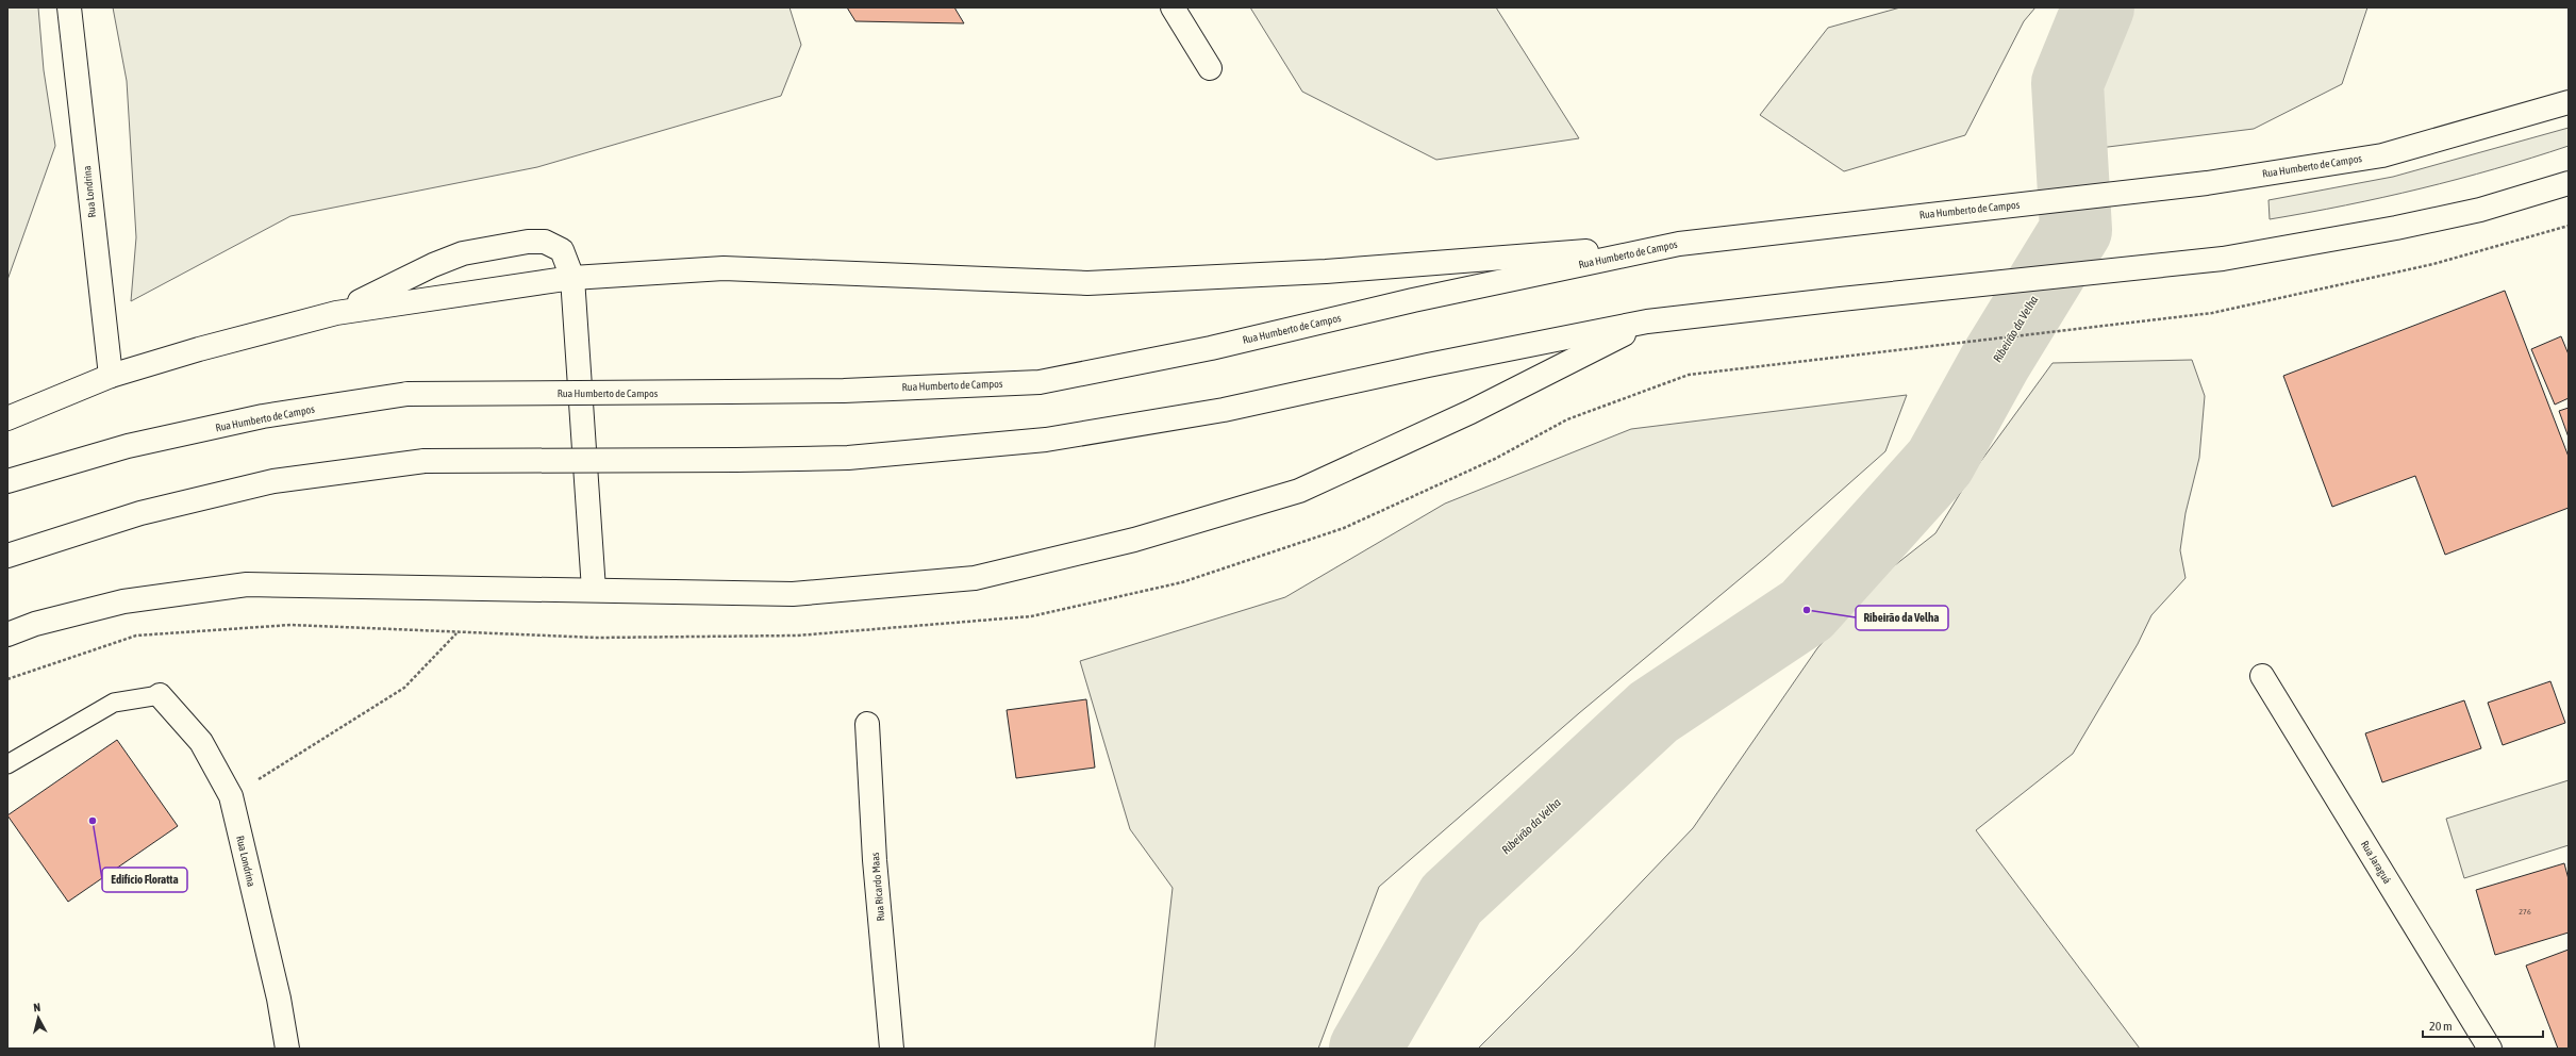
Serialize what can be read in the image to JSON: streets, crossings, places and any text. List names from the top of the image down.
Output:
{
  "streets": {
    "main road": [
      "Rua Humberto de Campos",
      "Rua Londrina",
      "Rua Jaraguá",
      "Rua Ricardo Maas"
    ]
  },
  "water": ["Ribeirão da Velha"],
  "places": ["Ribeirão da Velha", "Edifício Floratta"],
  "house_numbers": ["276"],
  "scale_bar": "20 m",
  "north": "top"
}
